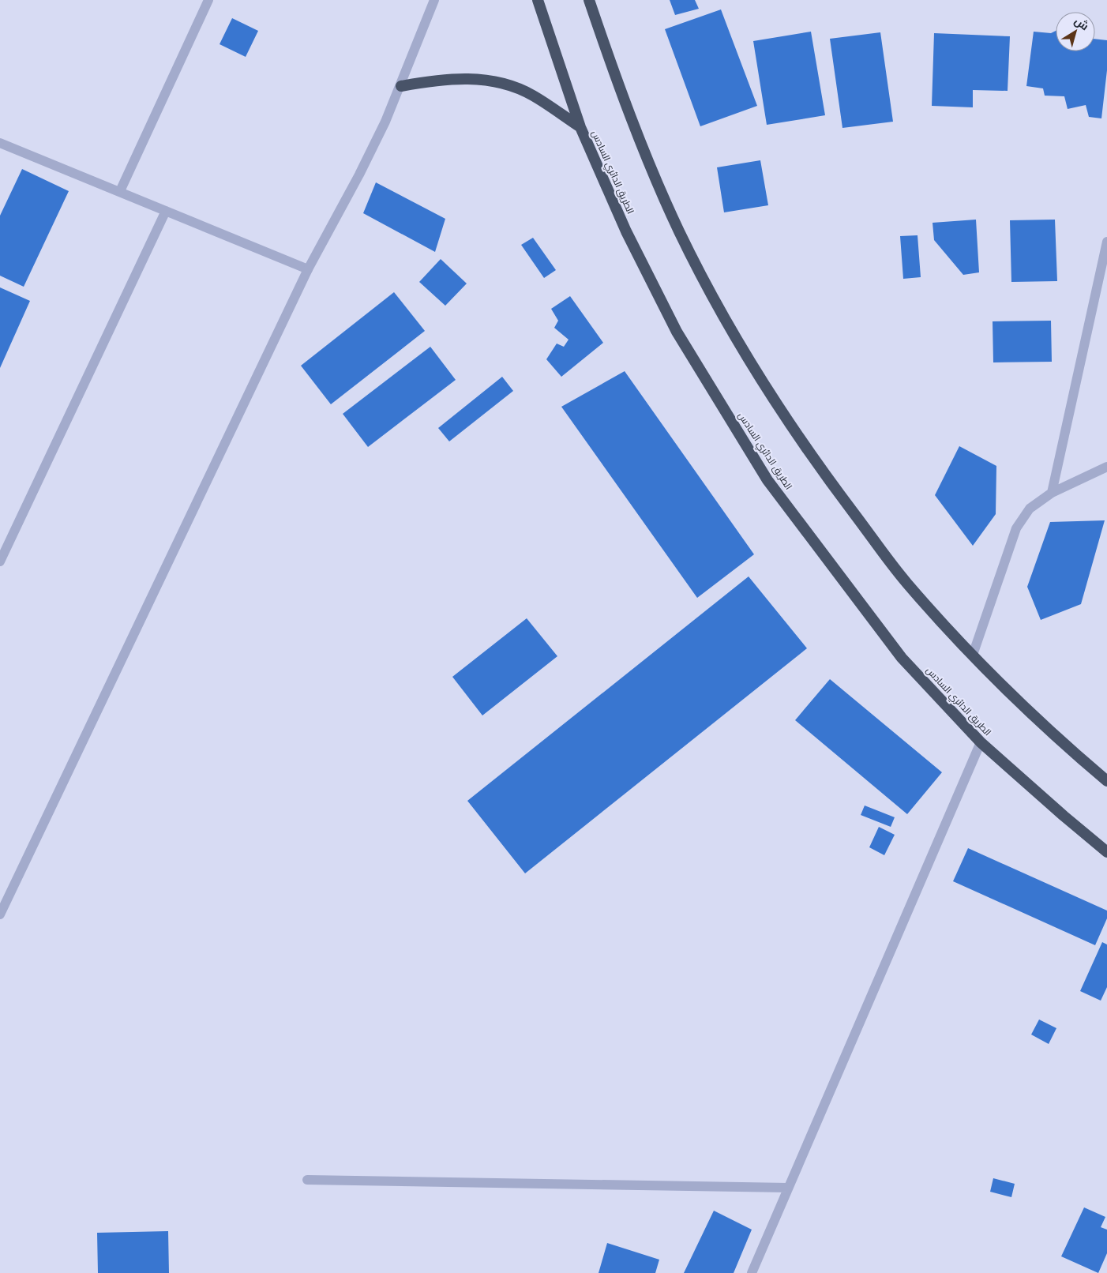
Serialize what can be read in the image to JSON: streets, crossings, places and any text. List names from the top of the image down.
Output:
{
  "streets": {
    "highway": ["الطريق الدائري السادس"]
  },
  "north": "top right"
}
